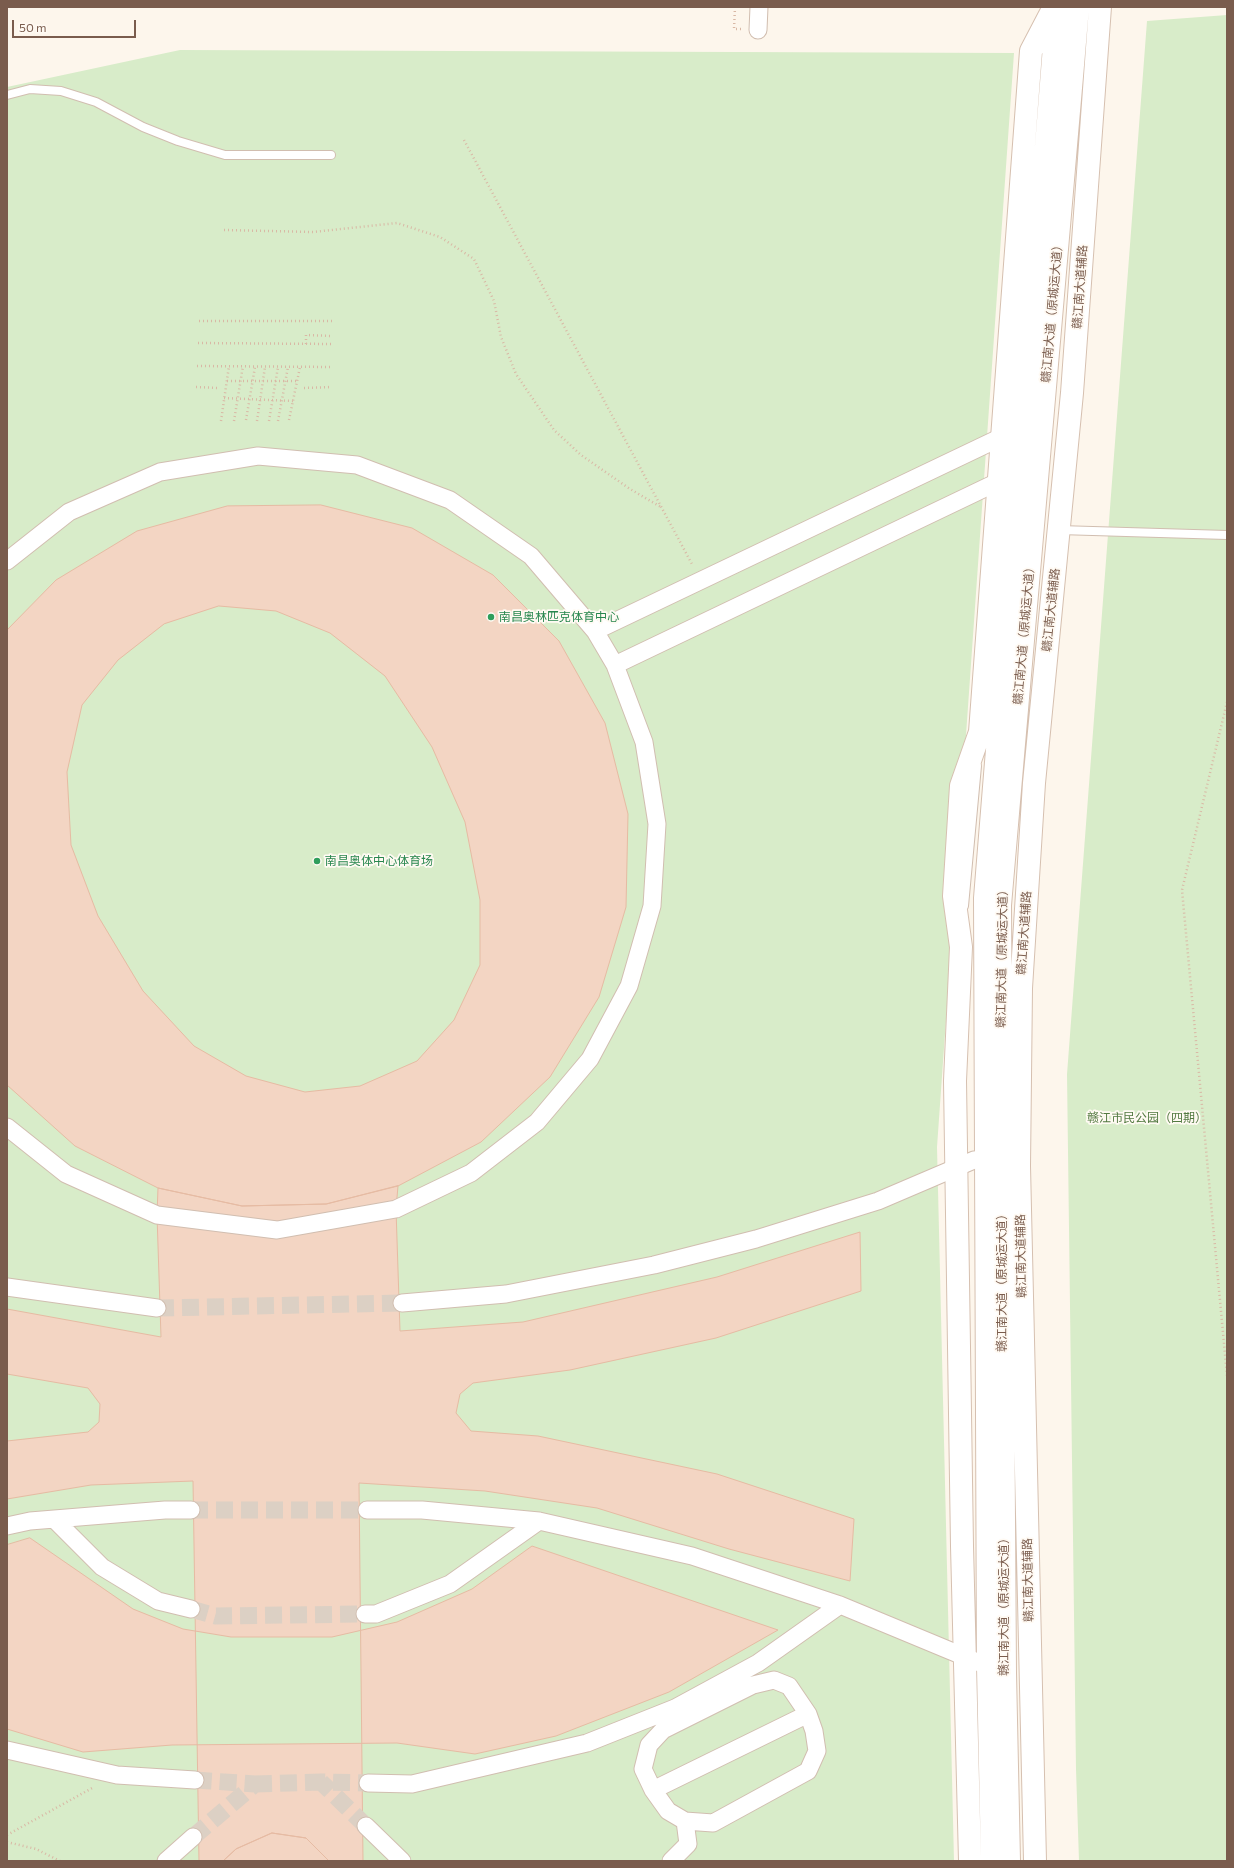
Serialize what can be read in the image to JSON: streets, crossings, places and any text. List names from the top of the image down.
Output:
{
  "streets": {
    "street": ["赣江南大道辅路", "赣江南大道（原城运大道）"]
  },
  "parks": ["赣江市民公园（四期）"],
  "places": ["南昌奥林匹克体育中心", "南昌奥体中心体育场"],
  "scale_bar": "50 m"
}
